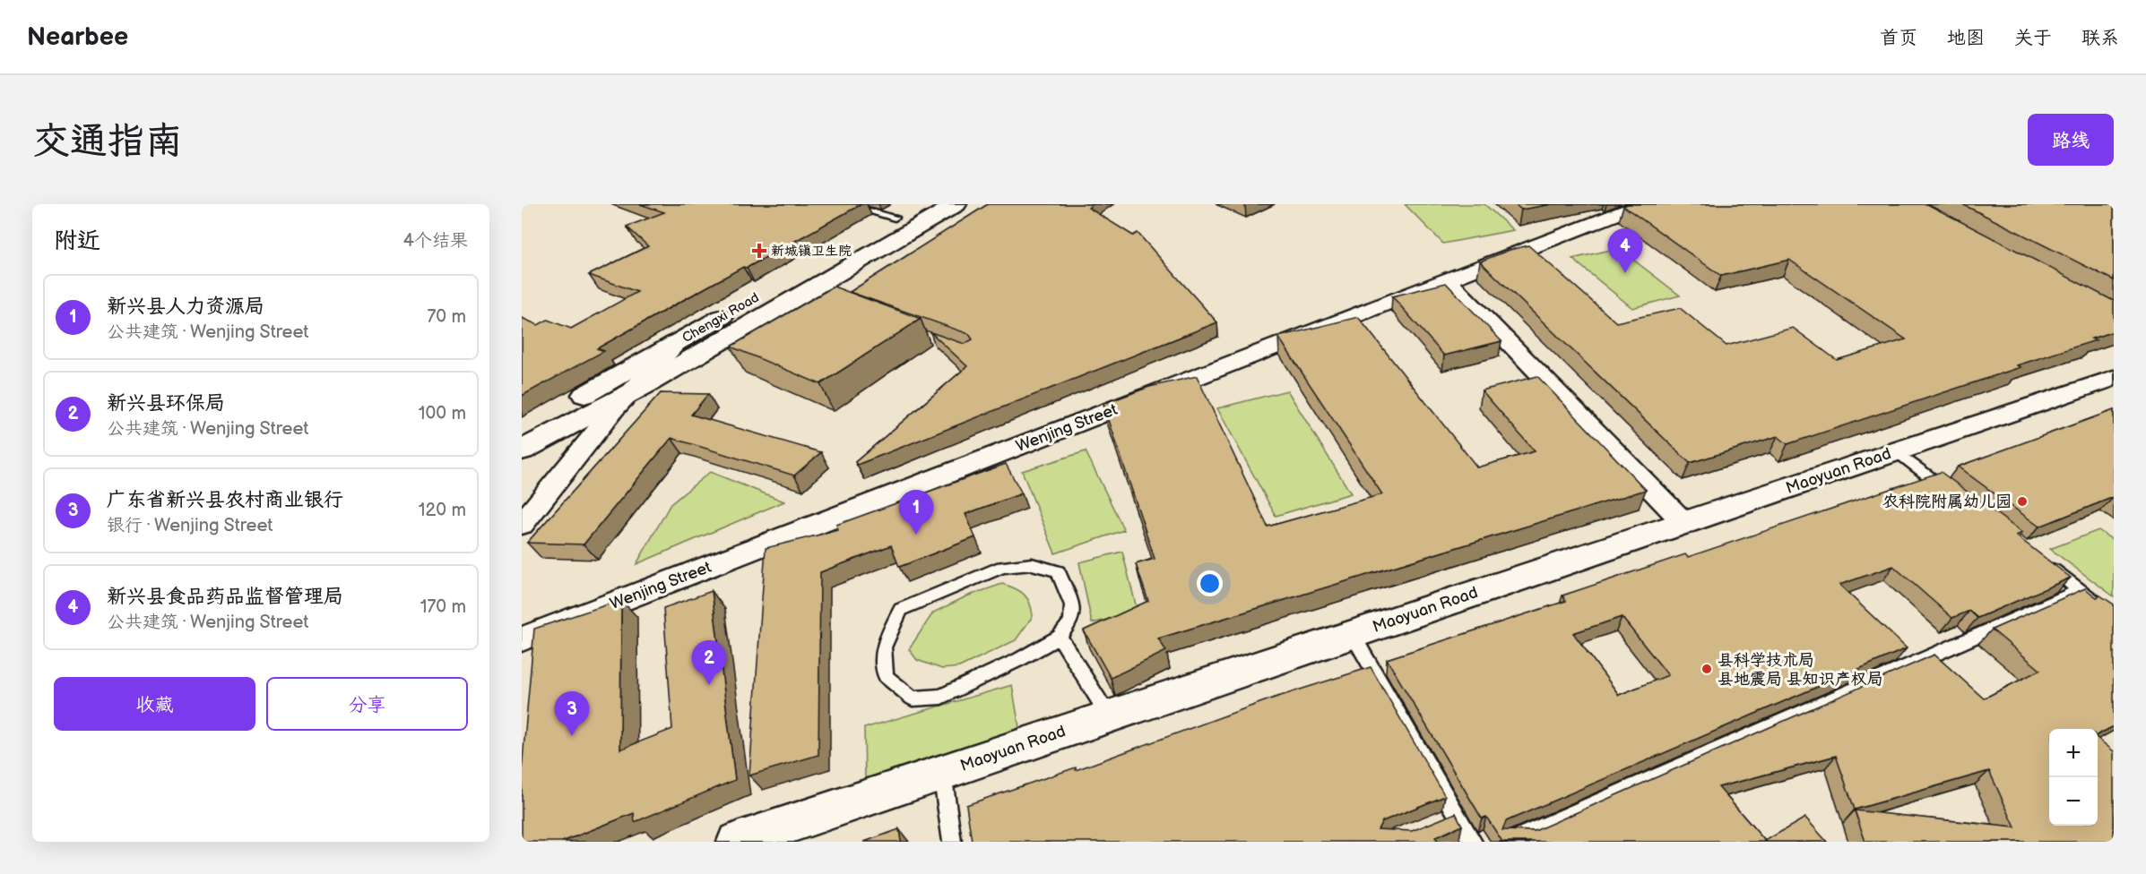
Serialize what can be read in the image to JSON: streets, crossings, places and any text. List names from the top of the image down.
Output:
{
  "streets": {
    "street": ["Chengxi Road", "Wenjing Street", "Maoyuan Road"]
  },
  "places": {
    "health": ["新城镇卫生院"],
    "other": ["农科院附属幼儿园", "县科学技术局 县地震局 县知识产权局"]
  },
  "page": {
    "header": "Nearbee",
    "nav": [
      "首页",
      "地图",
      "关于",
      "联系"
    ],
    "buttons": [
      "路线",
      ["收藏", "分享"]
    ],
    "title": "交通指南",
    "heading": ["附近", "4个结果"],
    "pins": [
      "4",
      "1",
      "2",
      "3"
    ],
    "list": [
      {
        "mark": "1",
        "name": "新兴县人力资源局",
        "note": "公共建筑 · Wenjing Street",
        "value": "70 m"
      },
      {
        "mark": "2",
        "name": "新兴县环保局",
        "note": "公共建筑 · Wenjing Street",
        "value": "100 m"
      },
      {
        "mark": "3",
        "name": "广东省新兴县农村商业银行",
        "note": "银行 · Wenjing Street",
        "value": "120 m"
      },
      {
        "mark": "4",
        "name": "新兴县食品药品监督管理局",
        "note": "公共建筑 · Wenjing Street",
        "value": "170 m"
      }
    ],
    "map_buttons": ["+", "−"]
  }
}
